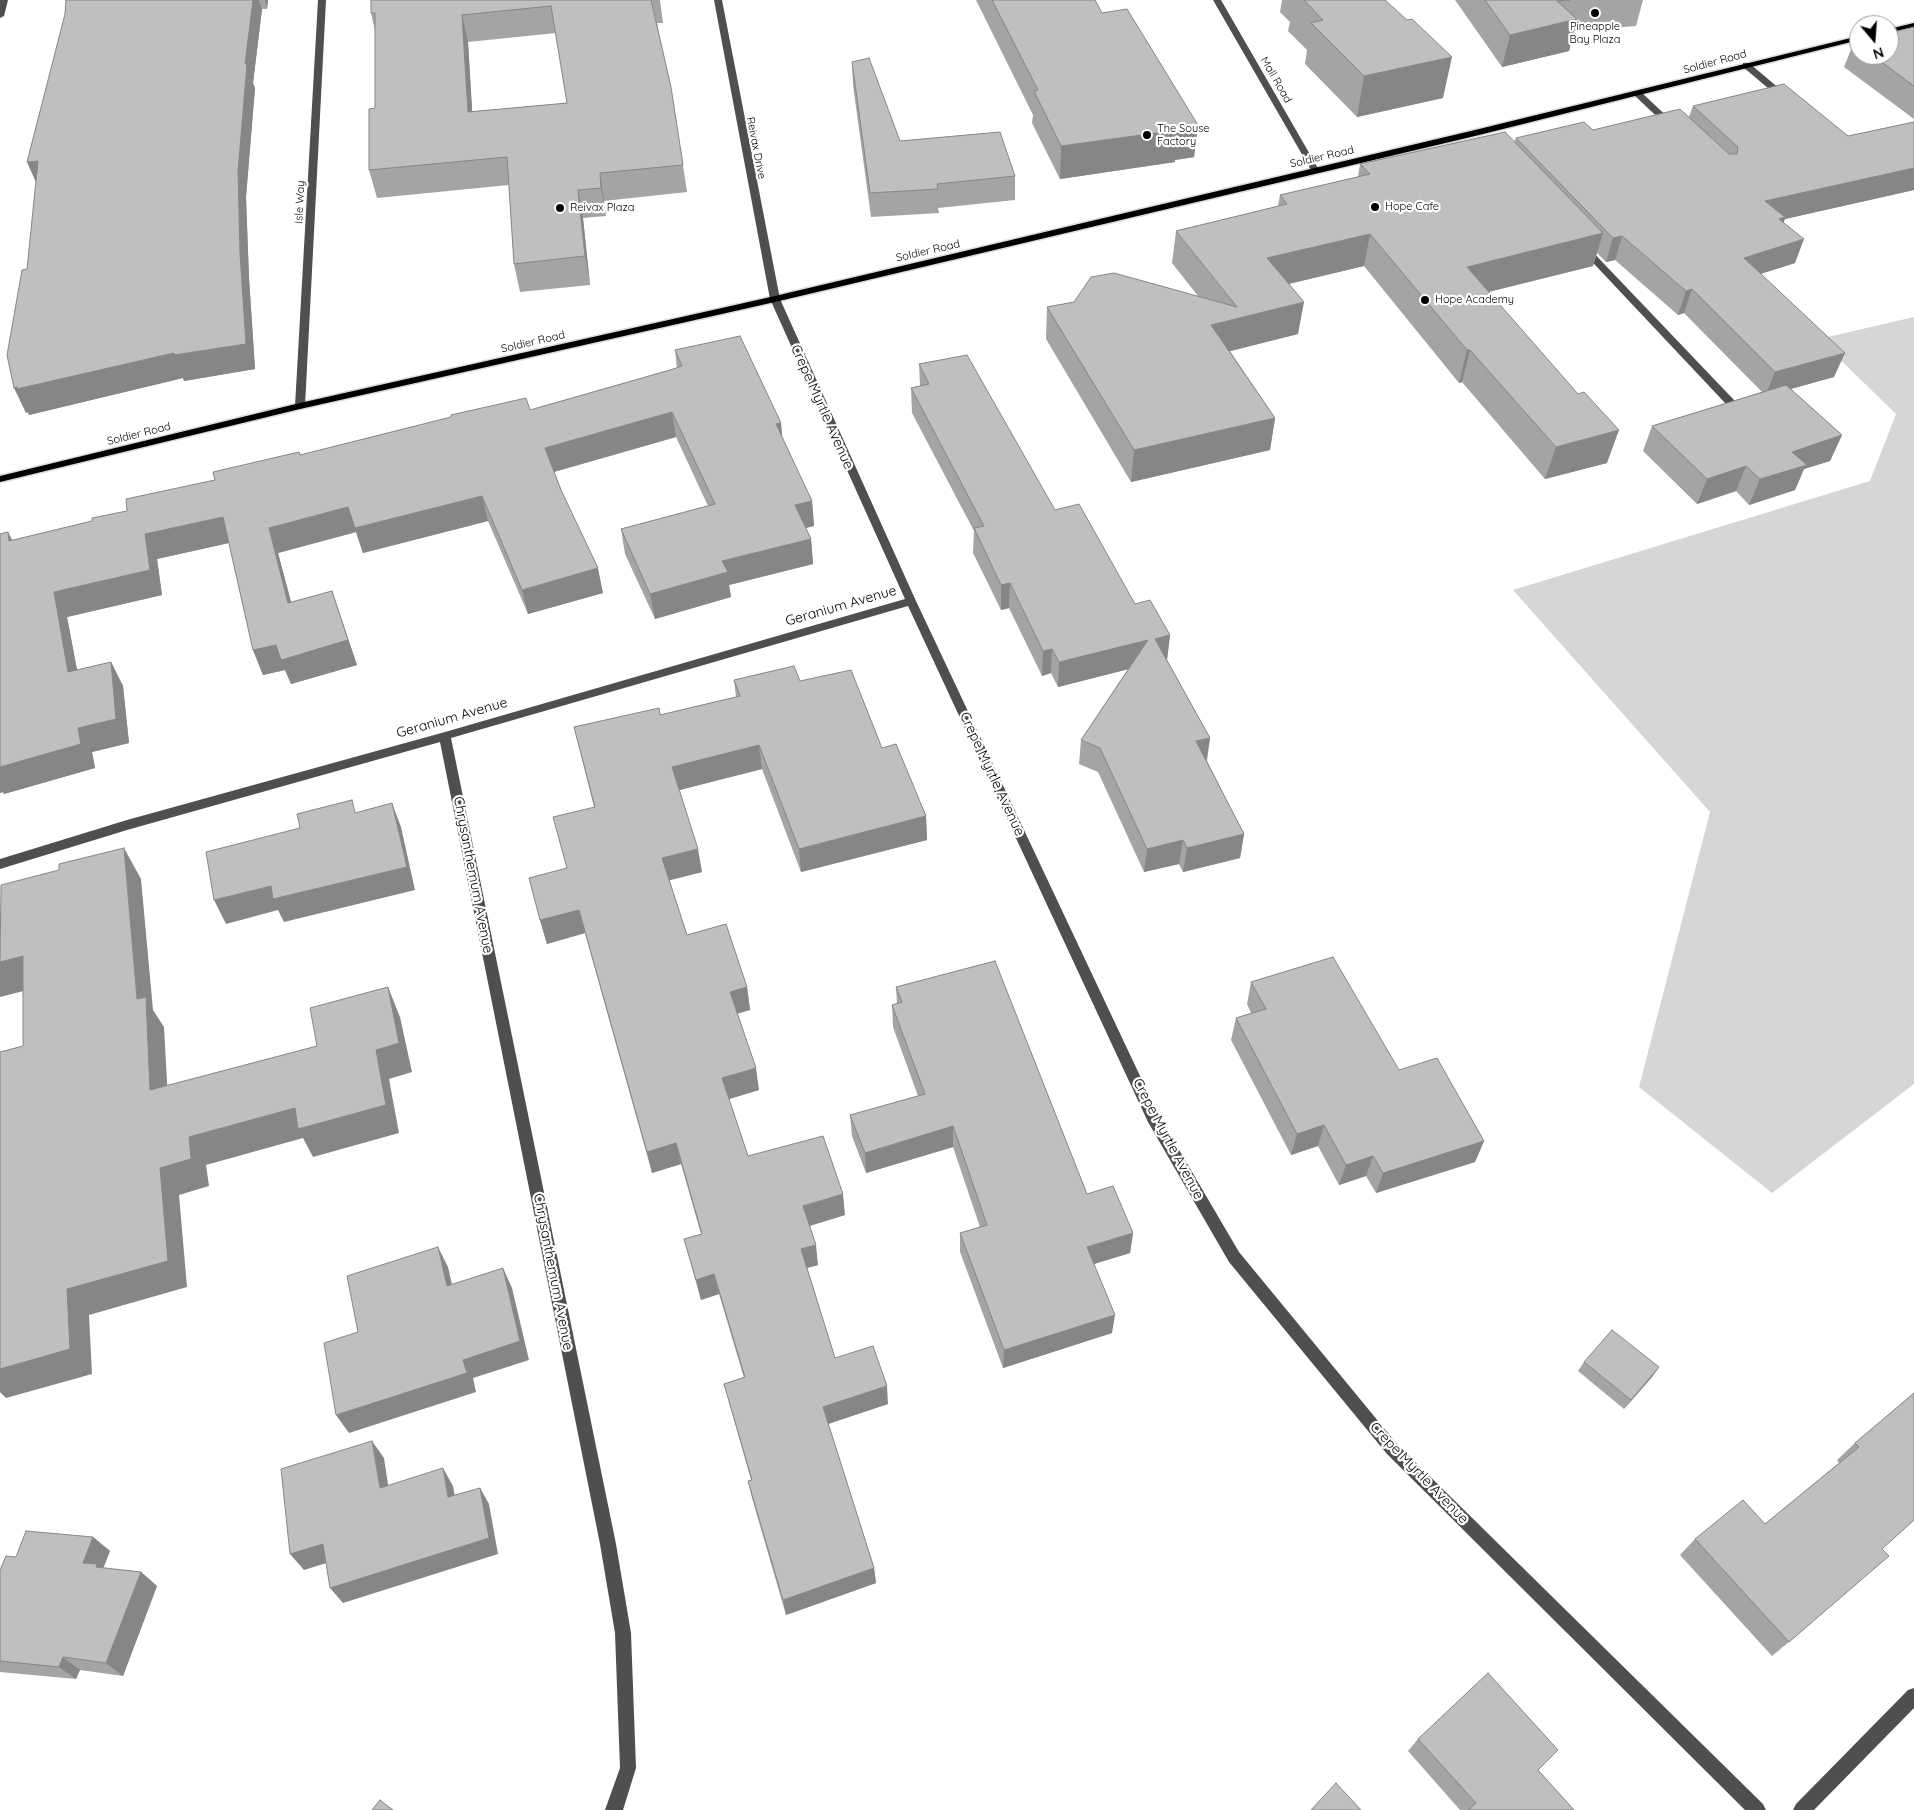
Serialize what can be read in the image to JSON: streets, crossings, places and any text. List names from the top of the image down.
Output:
{
  "streets": {
    "main road": ["Soldier Road"],
    "street": [
      "Mall Road",
      "Reivax Drive",
      "Isle Way",
      "Crepe Myrtle Avenue",
      "Geranium Avenue",
      "Chrysanthemum Avenue"
    ]
  },
  "crossings": [
    ["Soldier Road", "Mall Road"],
    ["Soldier Road", "Reivax Drive"],
    ["Soldier Road", "Isle Way"],
    ["Soldier Road", "Crepe Myrtle Avenue"],
    ["Reivax Drive", "Crepe Myrtle Avenue"],
    ["Crepe Myrtle Avenue", "Geranium Avenue"],
    ["Geranium Avenue", "Chrysanthemum Avenue"]
  ],
  "places": [
    "Pineapple Bay Plaza",
    "The Souse Factory",
    "Hope Cafe",
    "Reivax Plaza",
    "Hope Academy"
  ],
  "north": "bottom"
}
